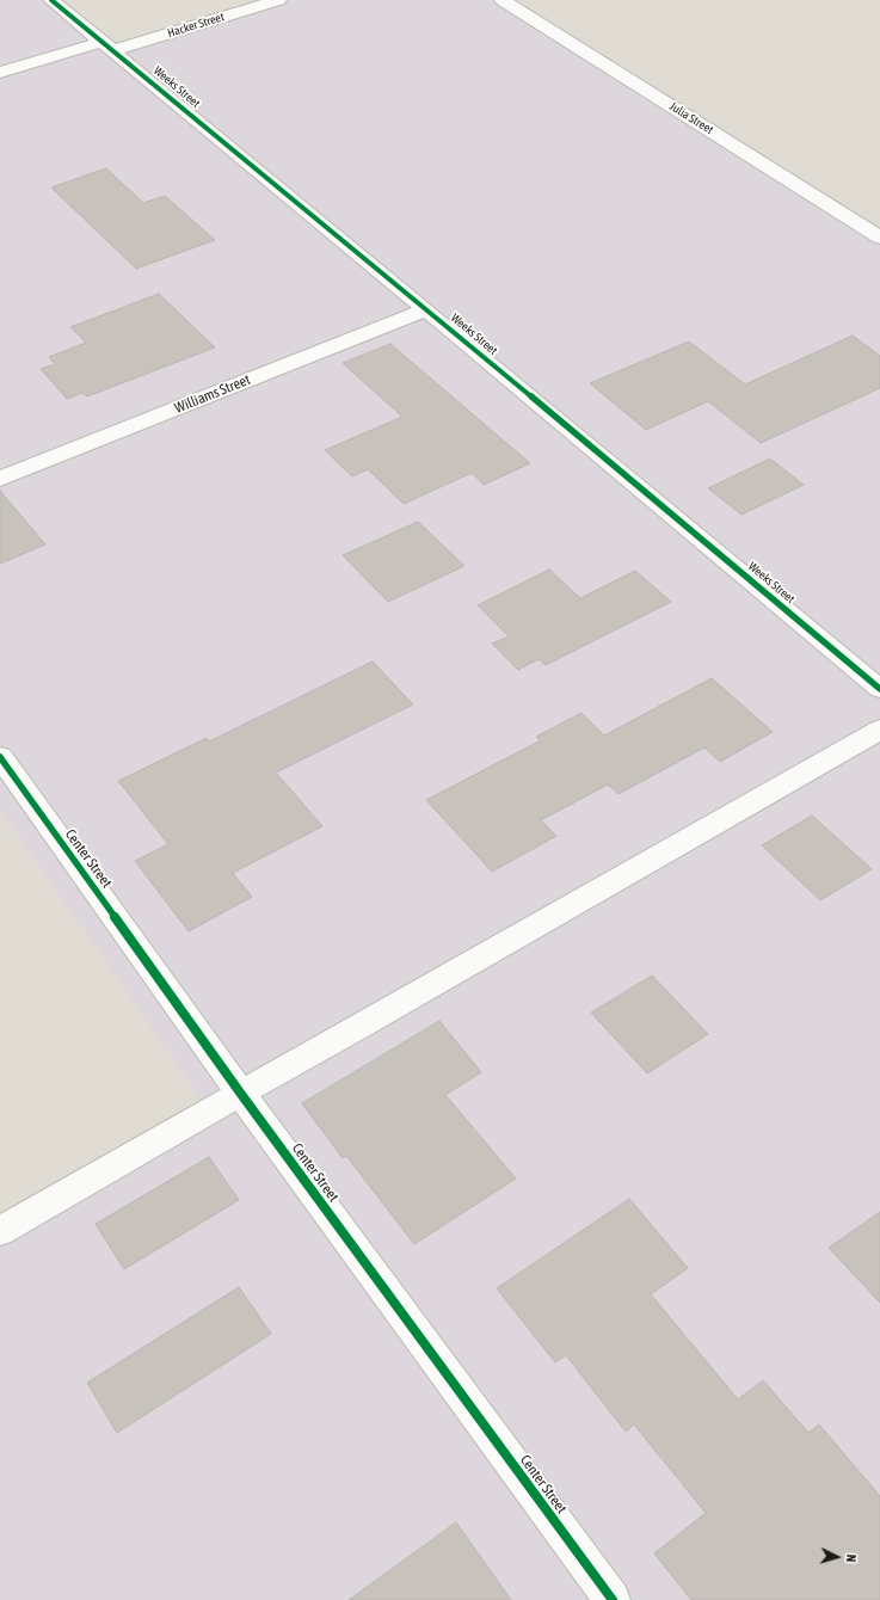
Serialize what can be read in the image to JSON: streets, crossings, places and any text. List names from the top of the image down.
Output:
{
  "streets": {
    "street": [
      "Hacker Street",
      "Weeks Street",
      "Julia Street",
      "Williams Street",
      "Center Street"
    ]
  },
  "crossings": [
    ["Hacker Street", "Weeks Street"],
    ["Weeks Street", "Williams Street"]
  ],
  "north": "right"
}
